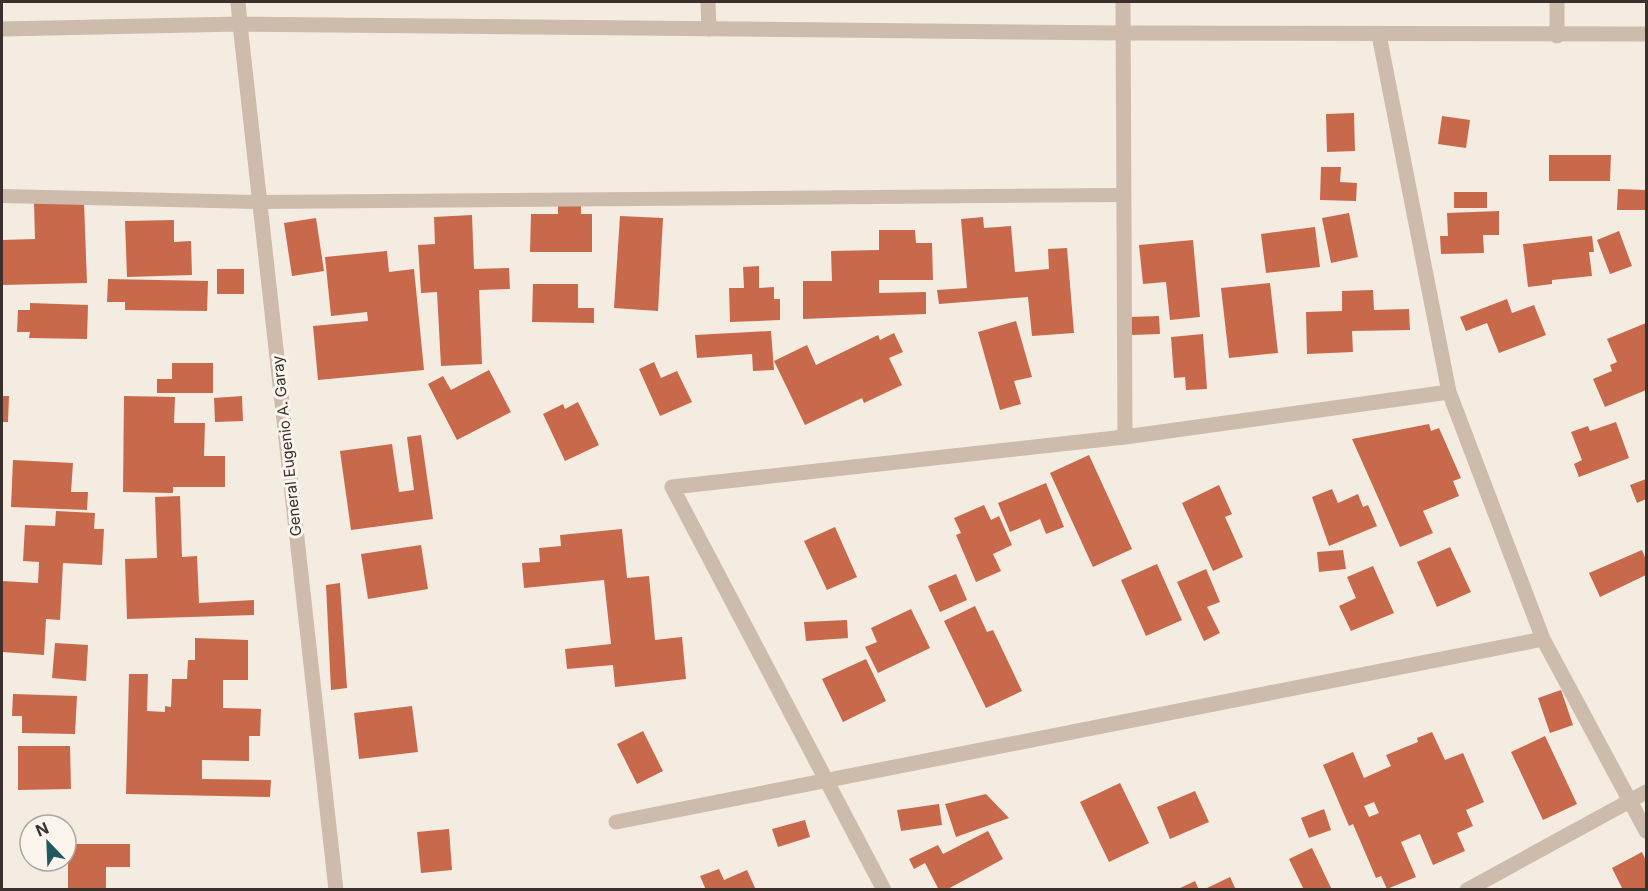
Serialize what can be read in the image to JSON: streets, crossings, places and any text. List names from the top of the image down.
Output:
{
  "streets": {
    "street": ["General Eugenio A. Garay"]
  },
  "north": "top left"
}
